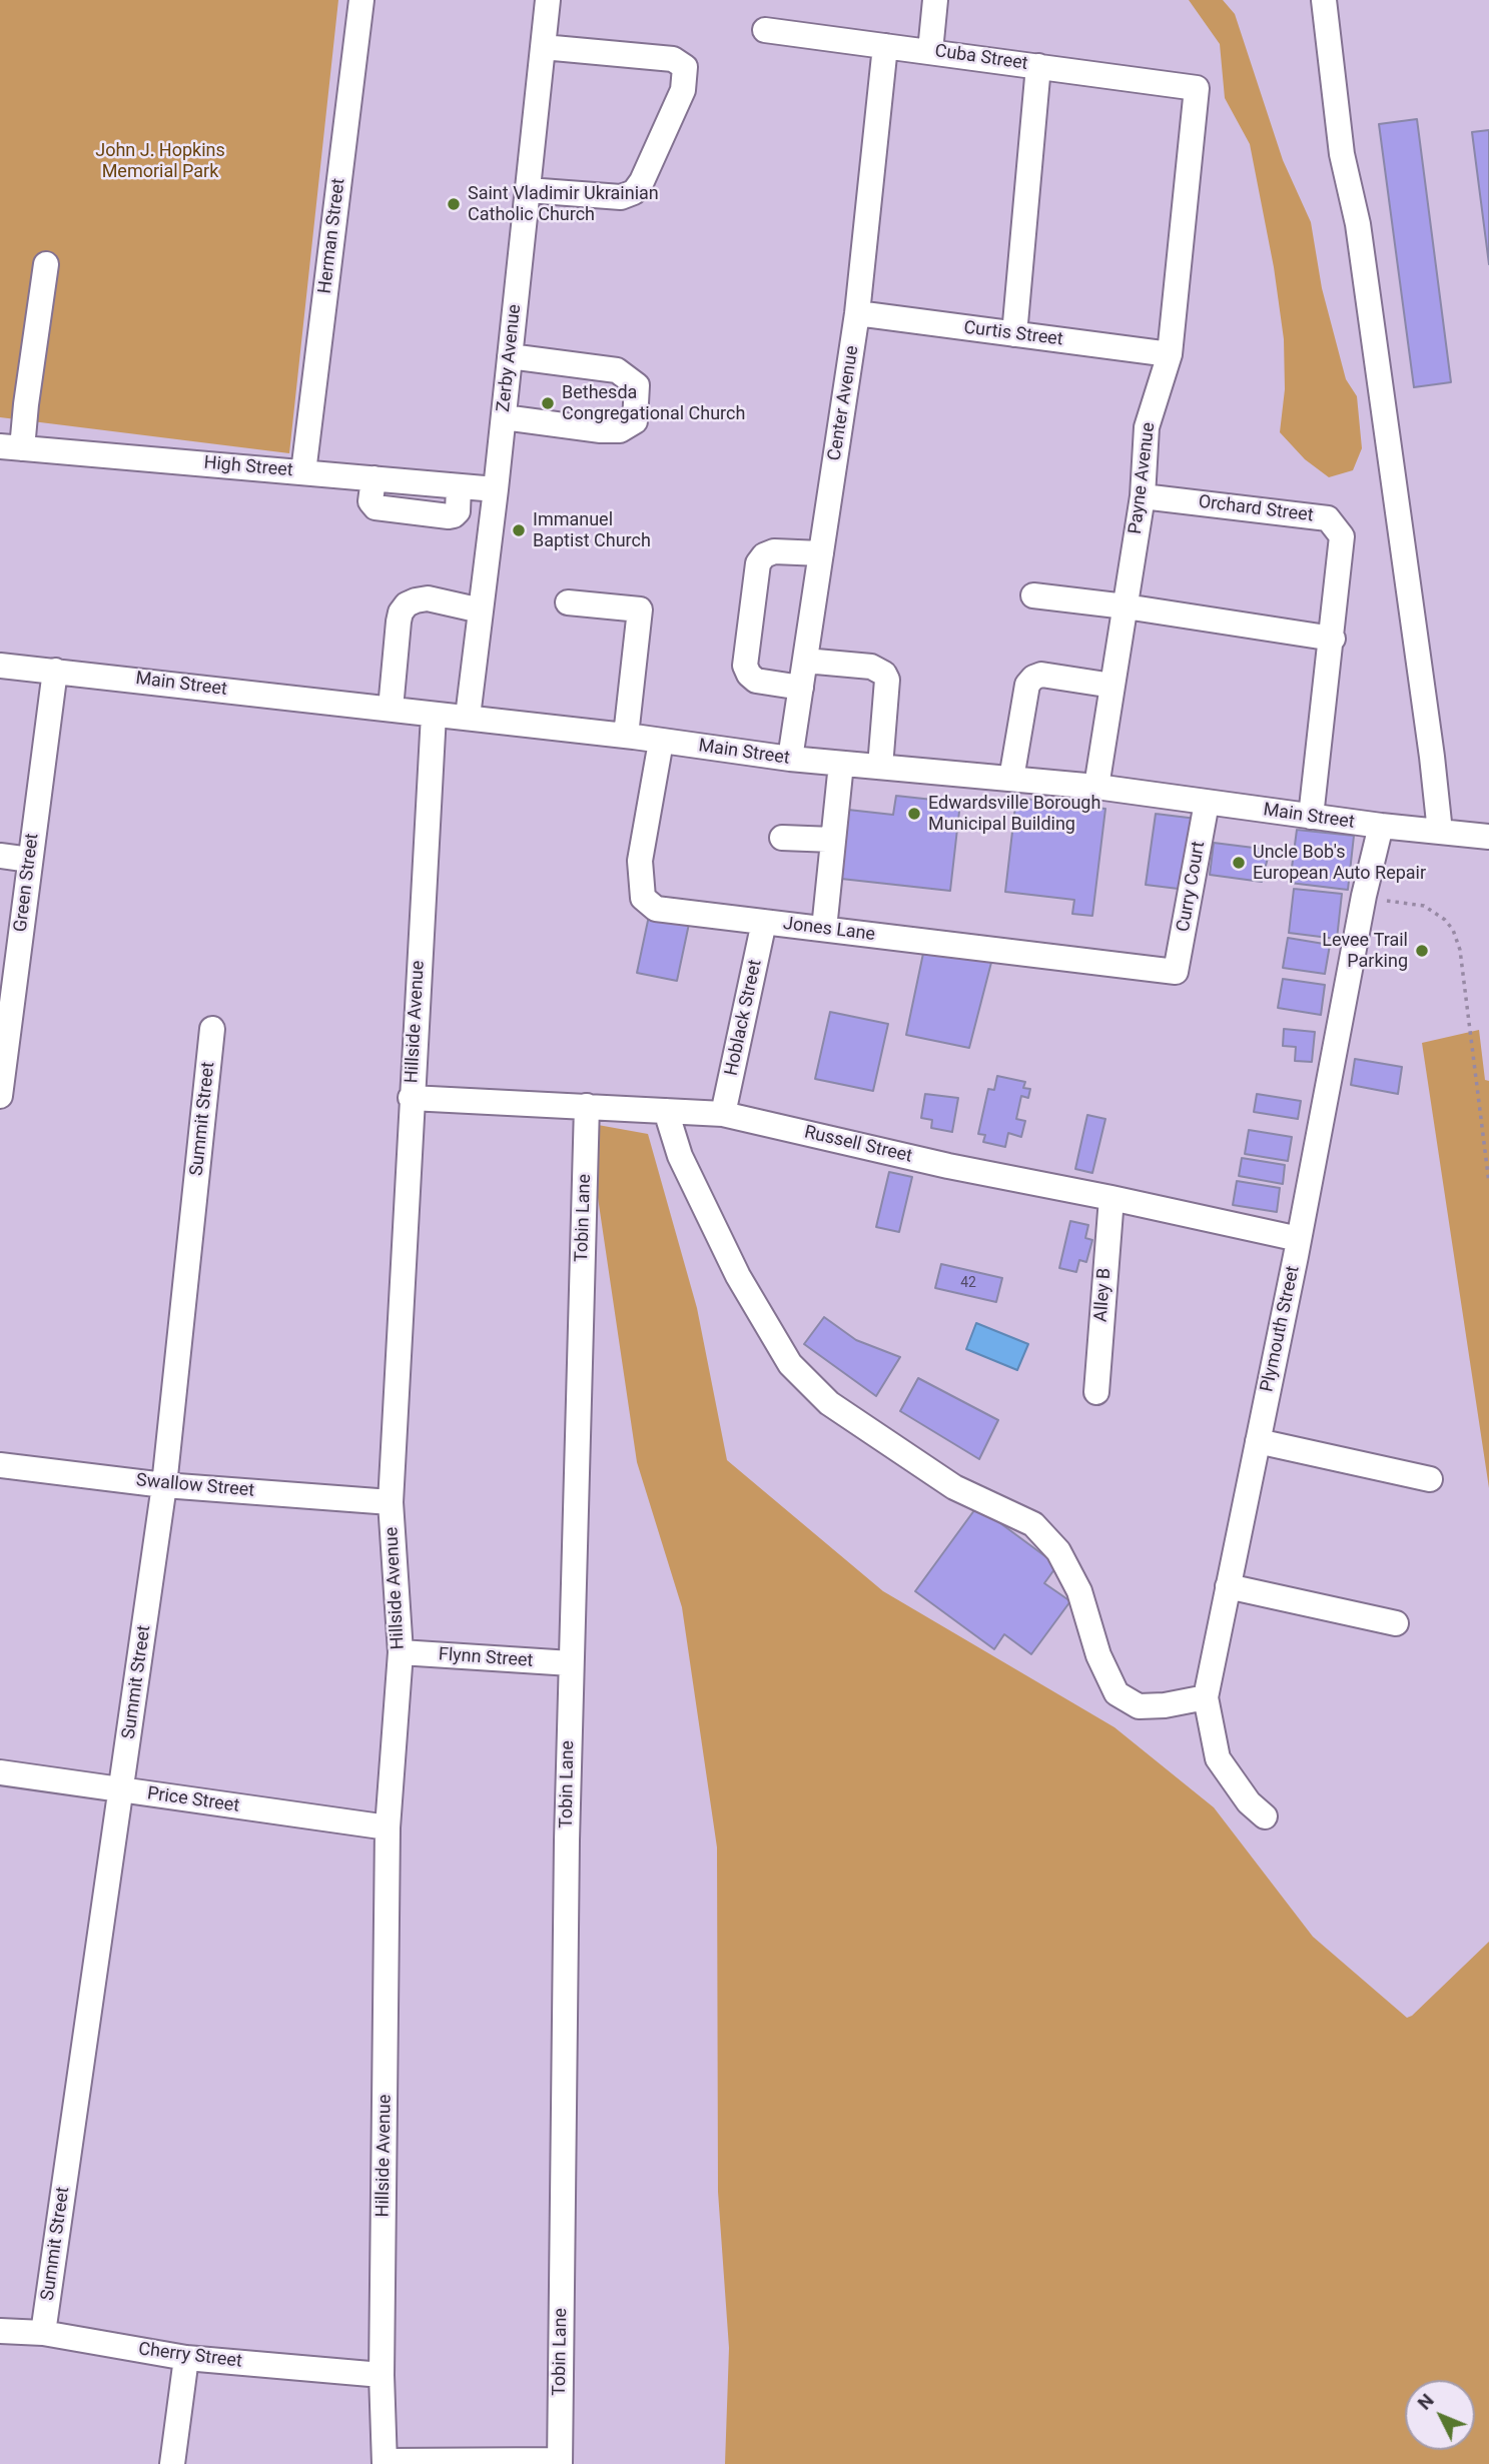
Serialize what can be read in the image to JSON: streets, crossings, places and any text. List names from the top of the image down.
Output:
{
  "streets": {
    "street": [
      "Cuba Street",
      "Herman Street",
      "Curtis Street",
      "Zerby Avenue",
      "Center Avenue",
      "High Street",
      "Payne Avenue",
      "Orchard Street",
      "Main Street",
      "Green Street",
      "Curry Court",
      "Jones Lane",
      "Hoblack Street",
      "Hillside Avenue",
      "Summit Street",
      "Russell Street",
      "Tobin Lane",
      "Alley B",
      "Plymouth Street",
      "Swallow Street",
      "Flynn Street",
      "Price Street",
      "Cherry Street"
    ]
  },
  "crossings": [
    ["Cuba Street", "Center Avenue"],
    ["Cuba Street", "Payne Avenue"],
    ["Herman Street", "High Street"],
    ["Curtis Street", "Center Avenue"],
    ["Curtis Street", "Payne Avenue"],
    ["Zerby Avenue", "High Street"],
    ["Zerby Avenue", "Main Street"],
    ["Center Avenue", "Main Street"],
    ["Payne Avenue", "Orchard Street"],
    ["Payne Avenue", "Main Street"],
    ["Orchard Street", "Main Street"],
    ["Main Street", "Green Street"],
    ["Main Street", "Curry Court"],
    ["Main Street", "Jones Lane"],
    ["Main Street", "Hillside Avenue"],
    ["Main Street", "Plymouth Street"],
    ["Curry Court", "Jones Lane"],
    ["Jones Lane", "Hoblack Street"],
    ["Hoblack Street", "Russell Street"],
    ["Hillside Avenue", "Russell Street"],
    ["Hillside Avenue", "Swallow Street"],
    ["Hillside Avenue", "Flynn Street"],
    ["Hillside Avenue", "Price Street"],
    ["Hillside Avenue", "Cherry Street"],
    ["Summit Street", "Swallow Street"],
    ["Summit Street", "Price Street"],
    ["Summit Street", "Cherry Street"],
    ["Russell Street", "Tobin Lane"],
    ["Russell Street", "Alley B"],
    ["Russell Street", "Plymouth Street"],
    ["Tobin Lane", "Flynn Street"]
  ],
  "parks": ["John J. Hopkins Memorial Park"],
  "places": [
    "Saint Vladimir Ukrainian Catholic Church",
    "Bethesda Congregational Church",
    "Immanuel Baptist Church",
    "Edwardsville Borough Municipal Building",
    "Uncle Bob's European Auto Repair",
    "Levee Trail Parking"
  ],
  "house_numbers": ["42"],
  "north": "top left"
}
